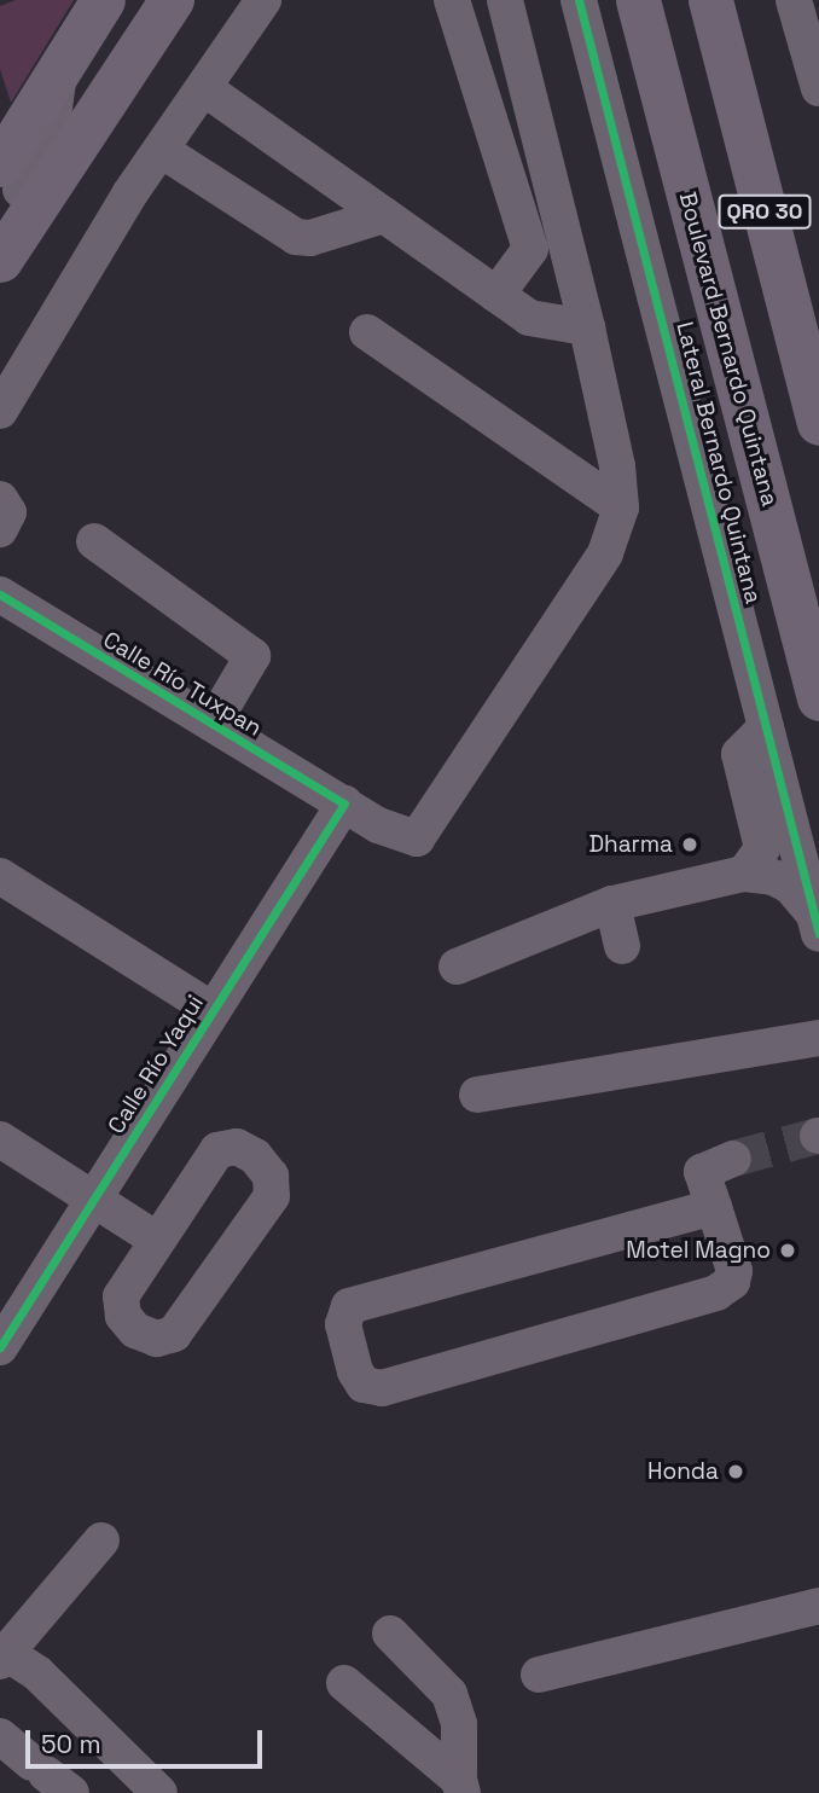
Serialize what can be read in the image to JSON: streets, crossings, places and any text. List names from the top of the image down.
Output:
{
  "streets": {
    "main road": ["QRO 30", "Boulevard Bernardo Quintana"],
    "street": ["Lateral Bernardo Quintana", "Calle Río Tuxpan", "Calle Río Yaqui"]
  },
  "crossings": [
    ["Calle Río Tuxpan", "Calle Río Yaqui"]
  ],
  "places": ["Dharma", "Motel Magno", "Honda"],
  "scale_bar": "50 m"
}
